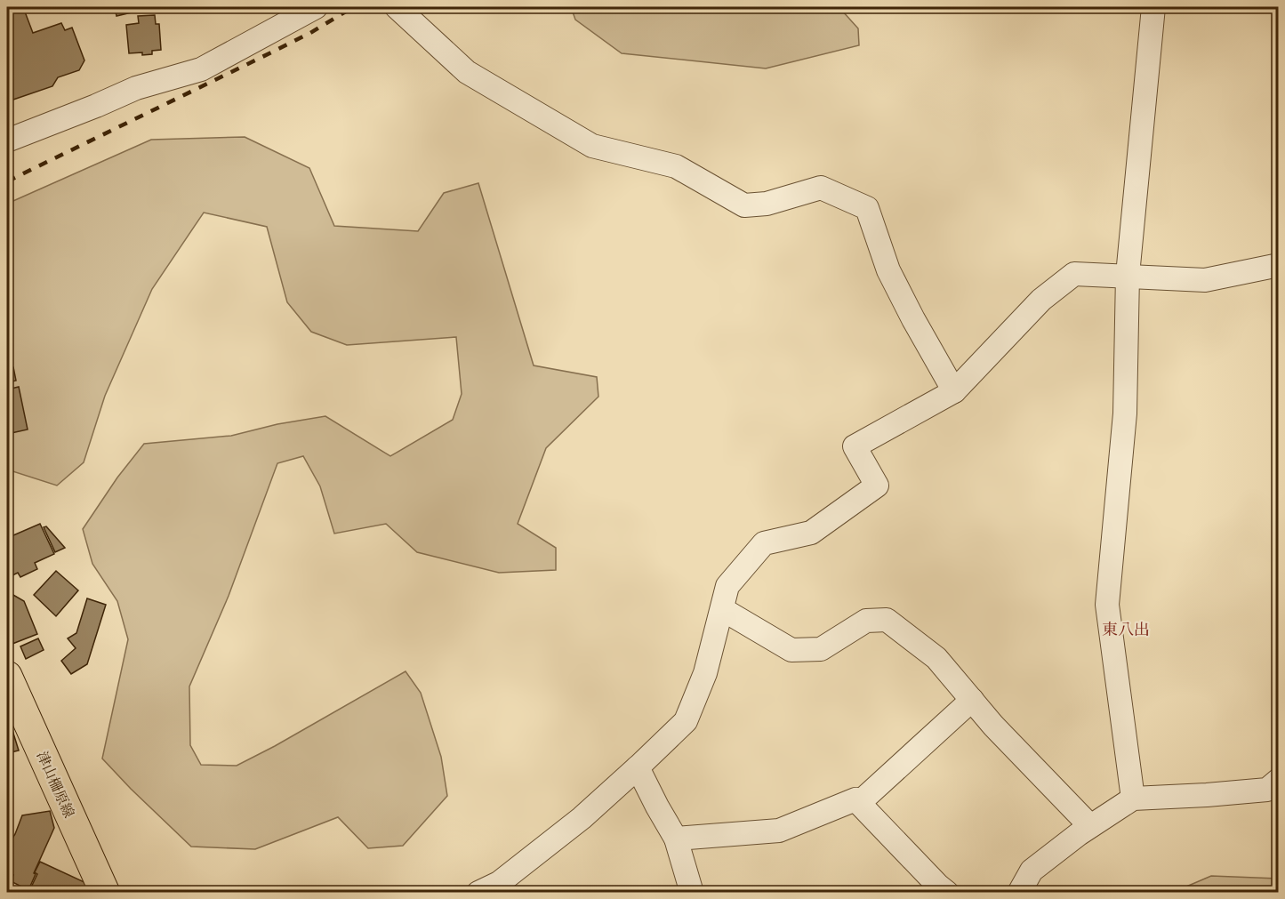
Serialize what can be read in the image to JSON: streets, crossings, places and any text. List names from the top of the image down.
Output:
{
  "streets": {
    "main road": ["津山柵原線"]
  },
  "districts": ["東八出"]
}
